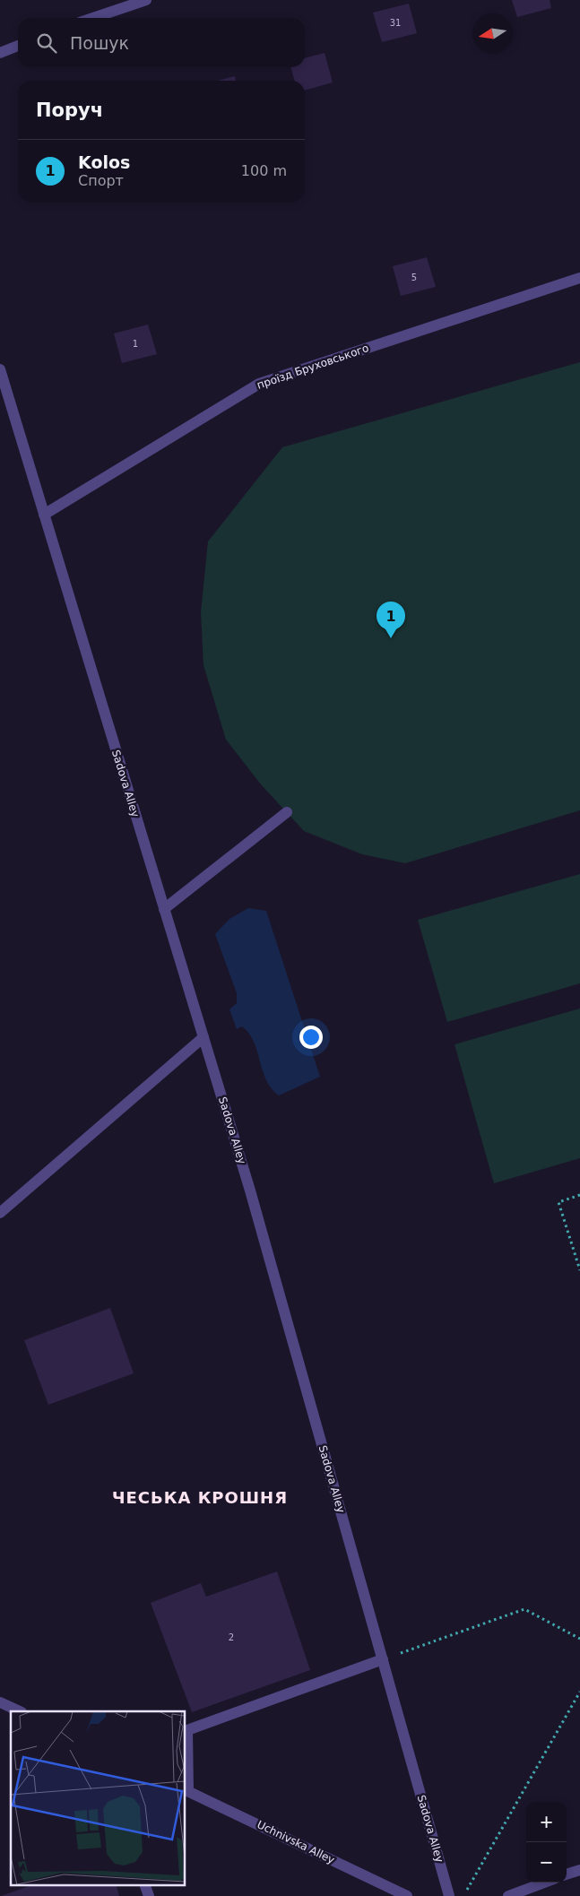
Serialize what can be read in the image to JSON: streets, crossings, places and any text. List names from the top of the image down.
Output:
{
  "streets": {
    "street": ["проїзд Бруховського", "Sadova Alley", "Uchnivska Alley"]
  },
  "crossings": [
    ["проїзд Бруховського", "Sadova Alley"]
  ],
  "districts": ["ЧЕСЬКА КРОШНЯ"],
  "house_numbers": [
    "31",
    "5",
    "1",
    "2"
  ],
  "north": "left",
  "page": {
    "search": "Пошук",
    "heading": "Поруч",
    "list": [
      {
        "mark": "1",
        "name": "Kolos",
        "note": "Спорт",
        "value": "100 m"
      }
    ],
    "pins": "1",
    "map_buttons": ["+", "−"]
  }
}
